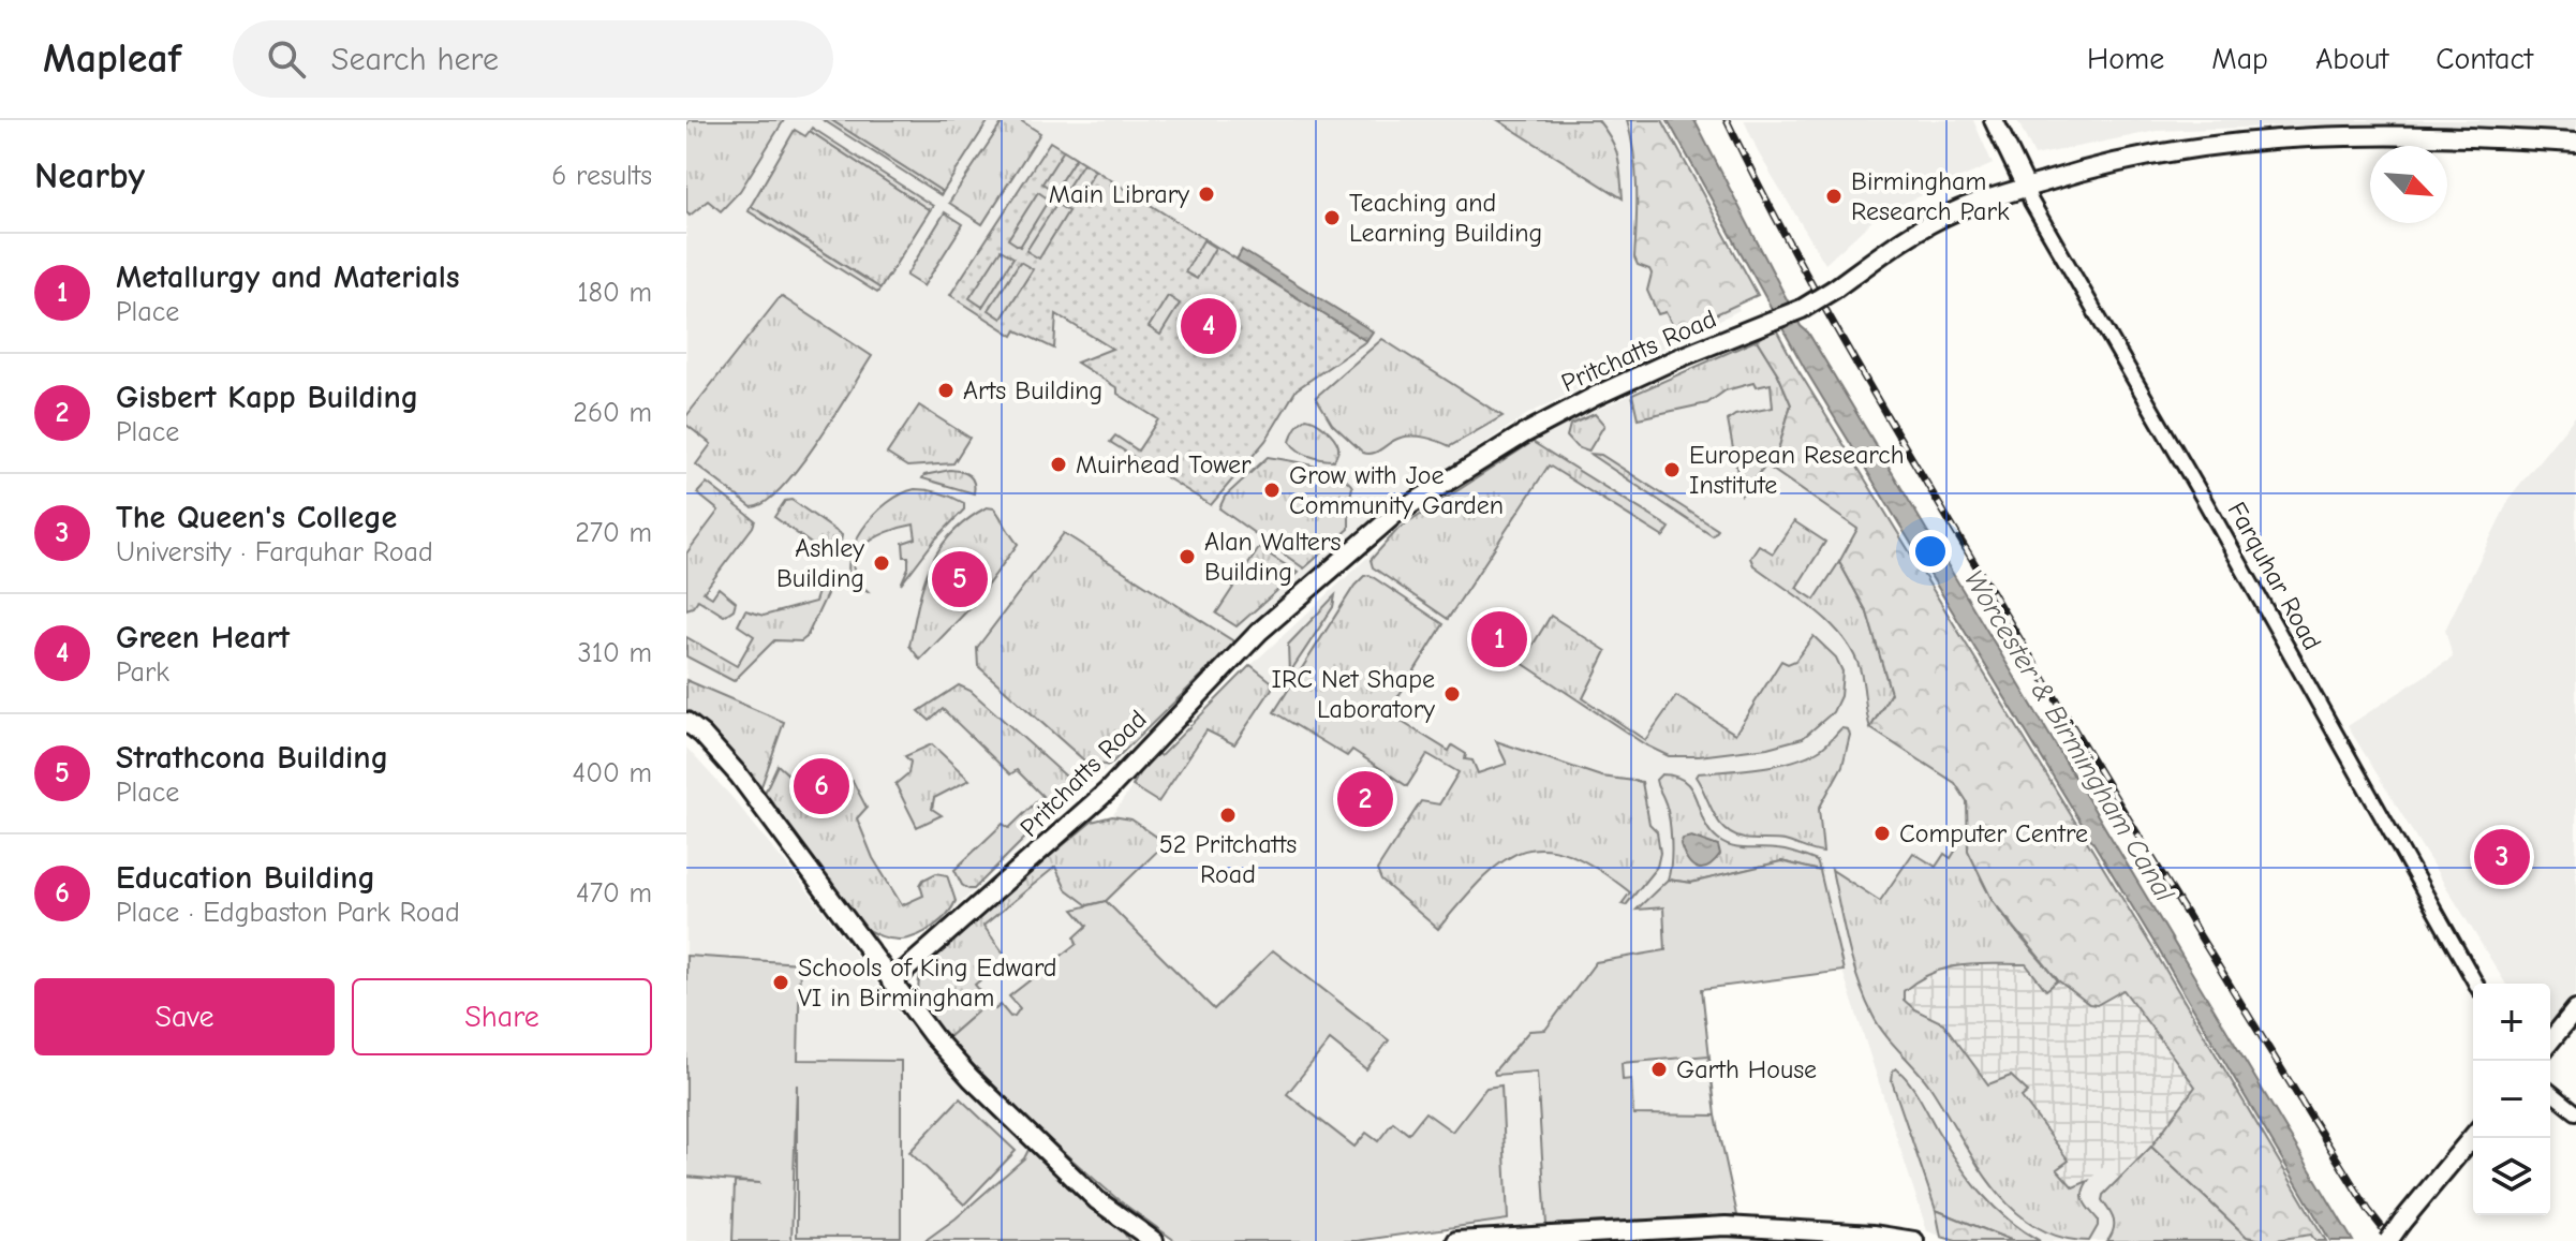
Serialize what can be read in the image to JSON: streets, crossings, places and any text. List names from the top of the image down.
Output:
{
  "streets": {
    "street": ["Pritchatts Road", "Farquhar Road"]
  },
  "crossings": [
    ["Pritchatts Road", "Farquhar Road"]
  ],
  "water": ["Worcester & Birmingham Canal"],
  "places": [
    "Main Library",
    "Birmingham Research Park",
    "Teaching and Learning Building",
    "Arts Building",
    "Muirhead Tower",
    "European Research Institute",
    "Grow with Joe Community Garden",
    "Alan Walters Building",
    "Ashley Building",
    "IRC Net Shape Laboratory",
    "52 Pritchatts Road",
    "Computer Centre",
    "Schools of King Edward VI in Birmingham",
    "Garth House"
  ],
  "north": "bottom right",
  "page": {
    "header": "Mapleaf",
    "search": "Search here",
    "nav": [
      "Home",
      "Map",
      "About",
      "Contact"
    ],
    "heading": ["Nearby", "6 results"],
    "list": [
      {
        "mark": "1",
        "name": "Metallurgy and Materials",
        "note": "Place",
        "value": "180 m"
      },
      {
        "mark": "2",
        "name": "Gisbert Kapp Building",
        "note": "Place",
        "value": "260 m"
      },
      {
        "mark": "3",
        "name": "The Queen's College",
        "note": "University · Farquhar Road",
        "value": "270 m"
      },
      {
        "mark": "4",
        "name": "Green Heart",
        "note": "Park",
        "value": "310 m"
      },
      {
        "mark": "5",
        "name": "Strathcona Building",
        "note": "Place",
        "value": "400 m"
      },
      {
        "mark": "6",
        "name": "Education Building",
        "note": "Place · Edgbaston Park Road",
        "value": "470 m"
      }
    ],
    "pins": [
      "4",
      "5",
      "1",
      "6",
      "2",
      "3"
    ],
    "buttons": ["Save", "Share"],
    "map_buttons": ["+", "−"]
  }
}
